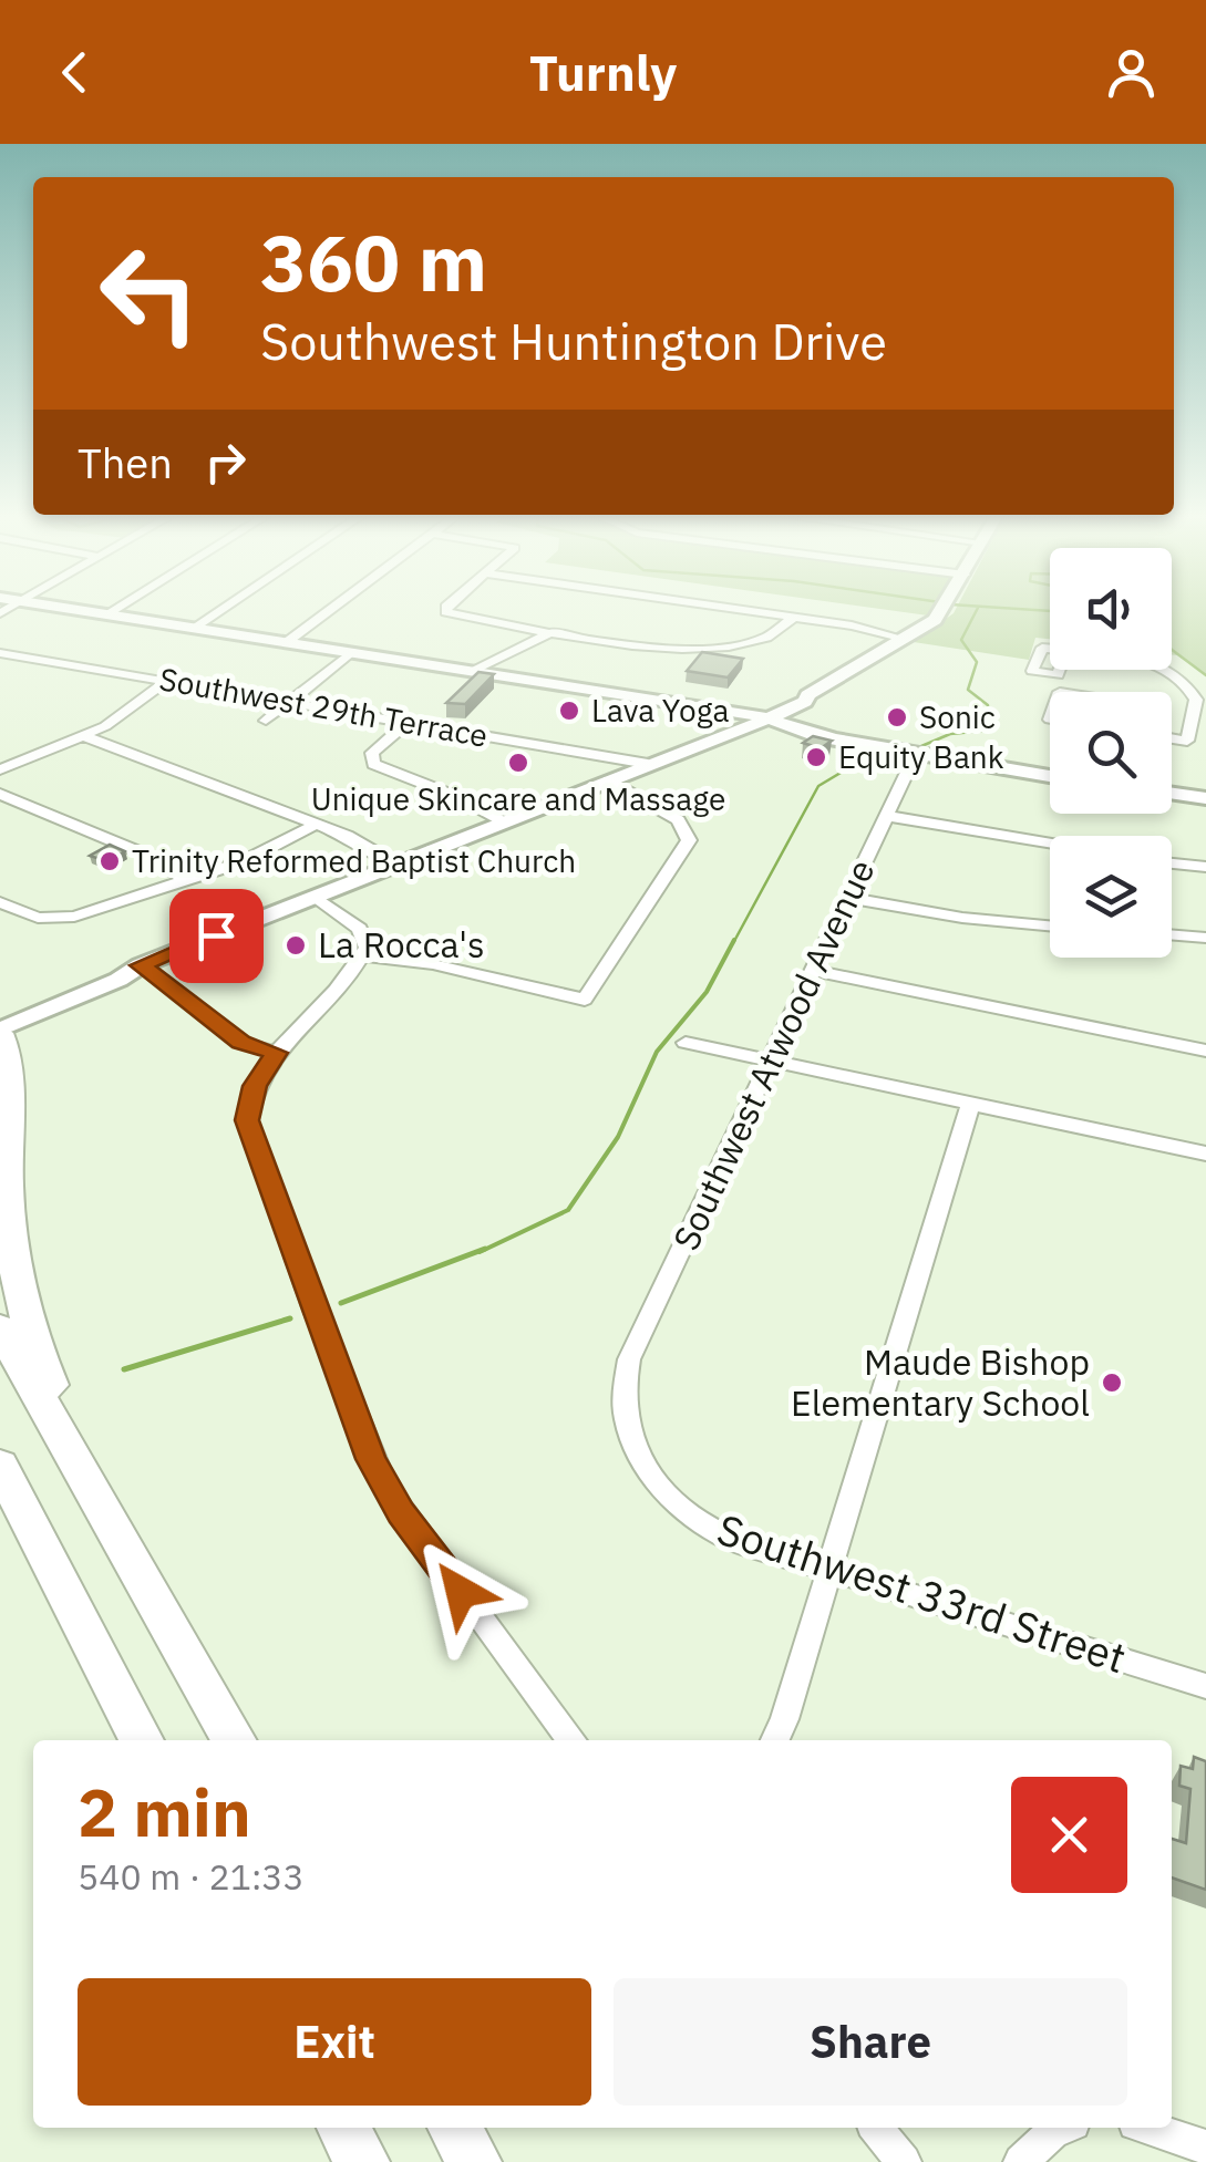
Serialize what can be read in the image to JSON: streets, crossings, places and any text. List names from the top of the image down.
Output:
{
  "streets": {
    "street": ["Southwest 29th Terrace", "Southwest Atwood Avenue", "Southwest 33rd Street"]
  },
  "crossings": [
    ["Southwest Atwood Avenue", "Southwest 33rd Street"]
  ],
  "places": [
    "Lava Yoga",
    "Sonic",
    "Equity Bank",
    "Unique Skincare and Massage",
    "Trinity Reformed Baptist Church",
    "La Rocca's",
    "Maude Bishop Elementary School"
  ],
  "page": {
    "header": "Turnly",
    "turn": ["360 m", "Southwest Huntington Drive"],
    "then": "Then",
    "heading": ["2 min", "540 m · 21:33"],
    "buttons": ["Exit", "Share"]
  }
}
